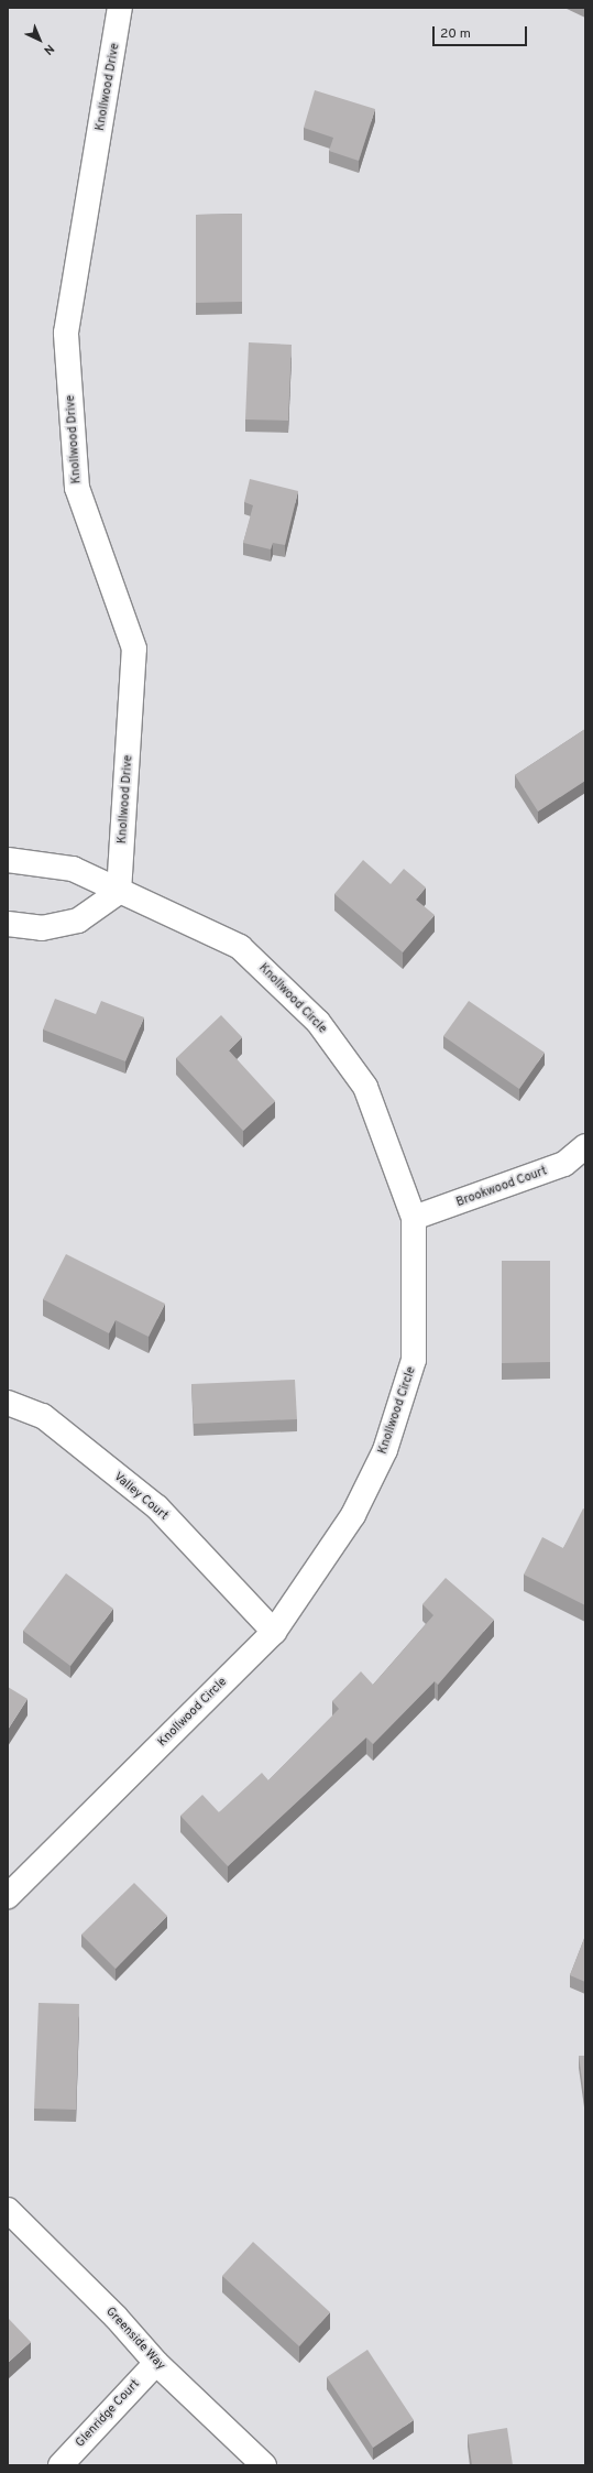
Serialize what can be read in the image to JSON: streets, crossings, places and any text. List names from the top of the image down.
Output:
{
  "streets": {
    "street": [
      "Knollwood Drive",
      "Knollwood Circle",
      "Brookwood Court",
      "Valley Court",
      "Greenside Way",
      "Glenridge Court"
    ]
  },
  "crossings": [
    ["Knollwood Drive", "Knollwood Circle"],
    ["Knollwood Circle", "Brookwood Court"],
    ["Knollwood Circle", "Valley Court"],
    ["Greenside Way", "Glenridge Court"]
  ],
  "scale_bar": "20 m",
  "north": "bottom right"
}
